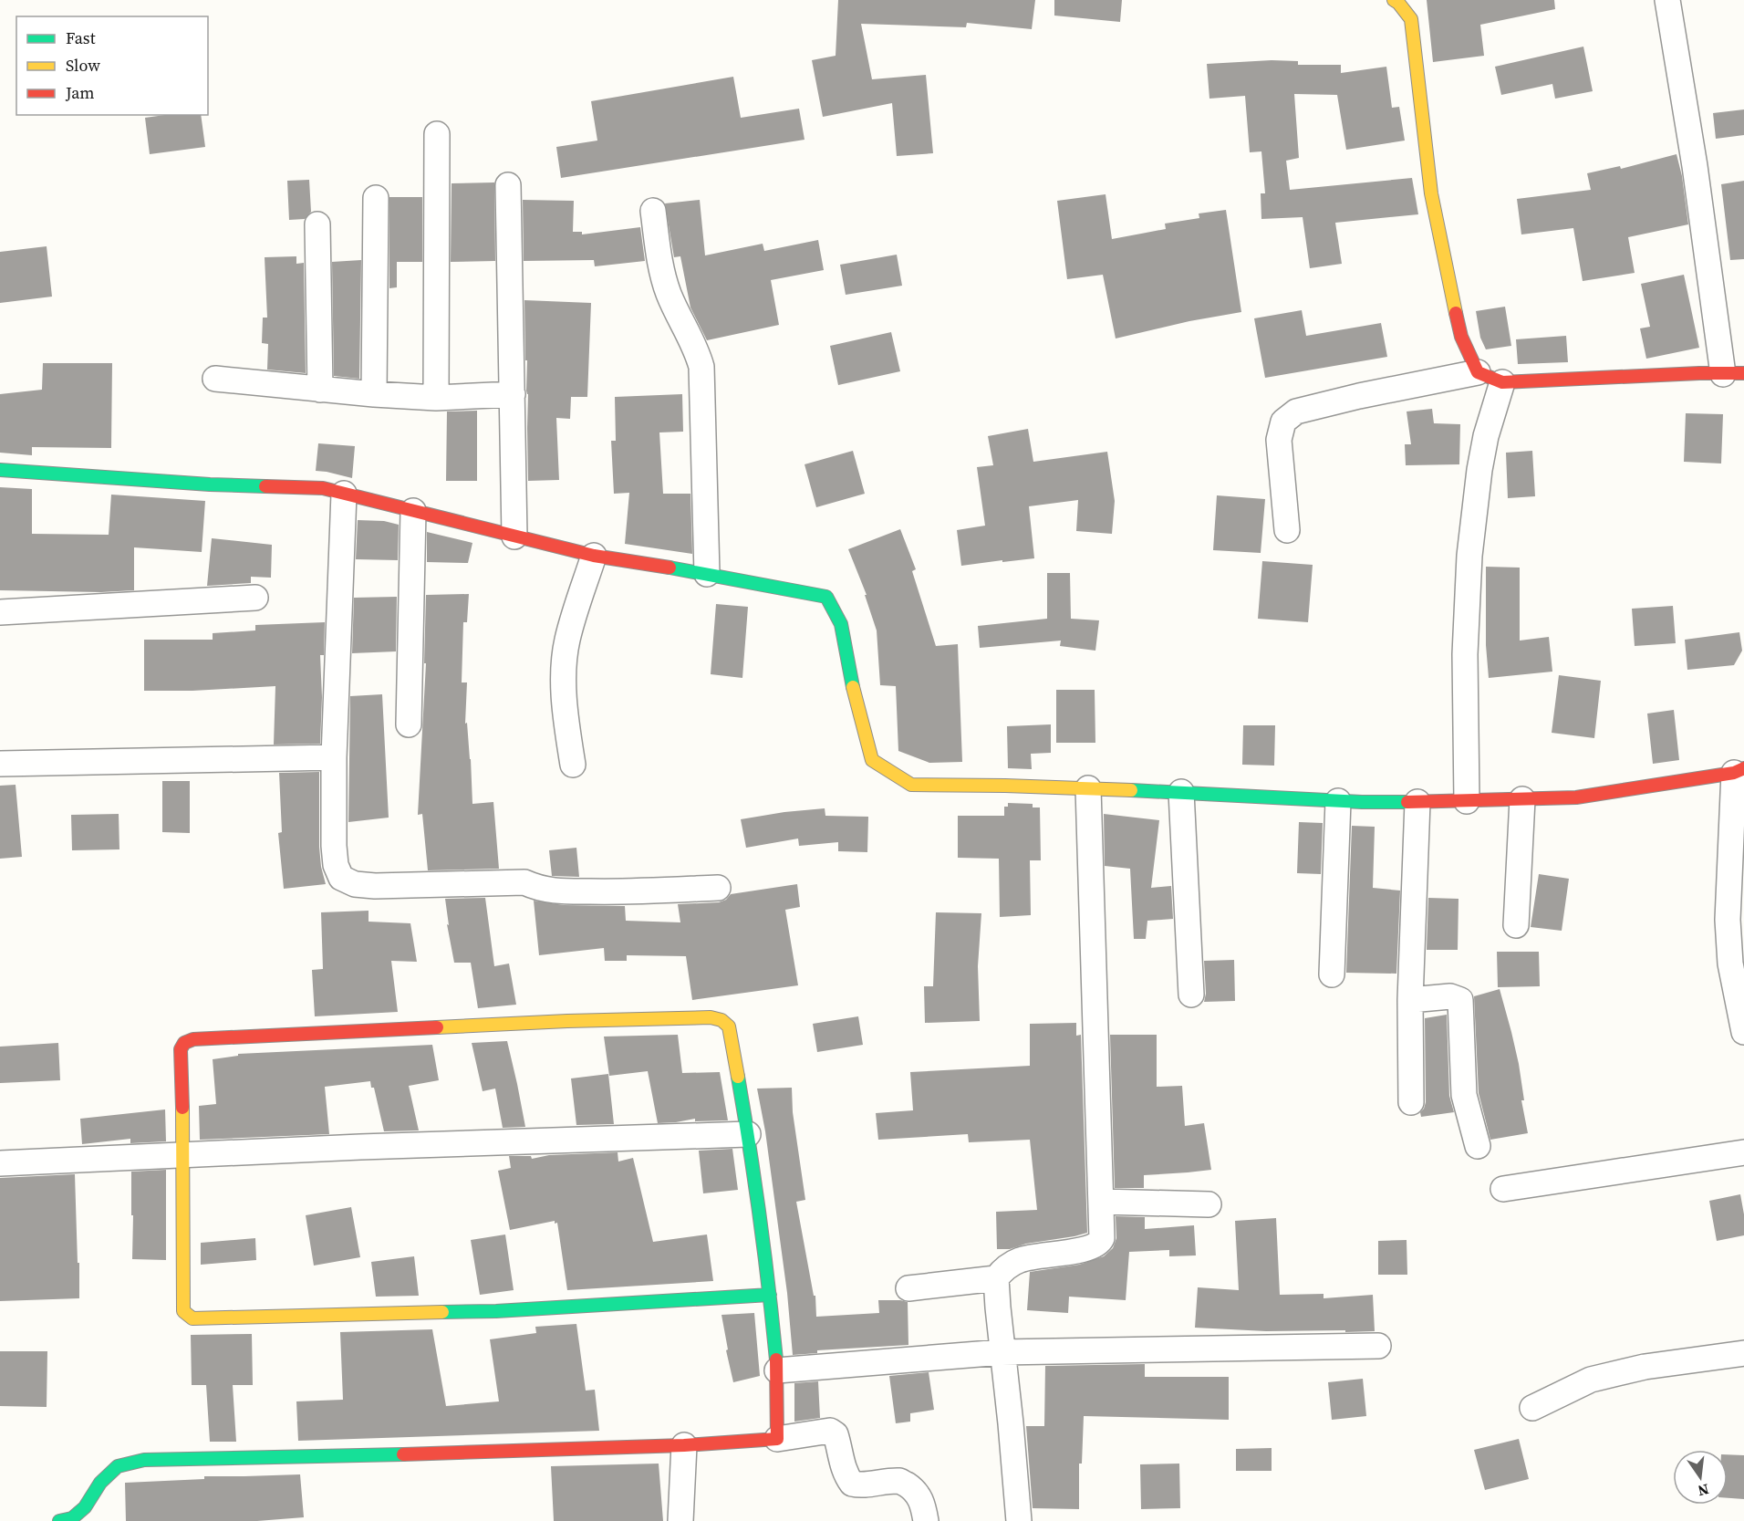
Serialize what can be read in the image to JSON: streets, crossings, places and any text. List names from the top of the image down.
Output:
{
  "legend": ["Fast", "Slow", "Jam"],
  "north": "bottom"
}
